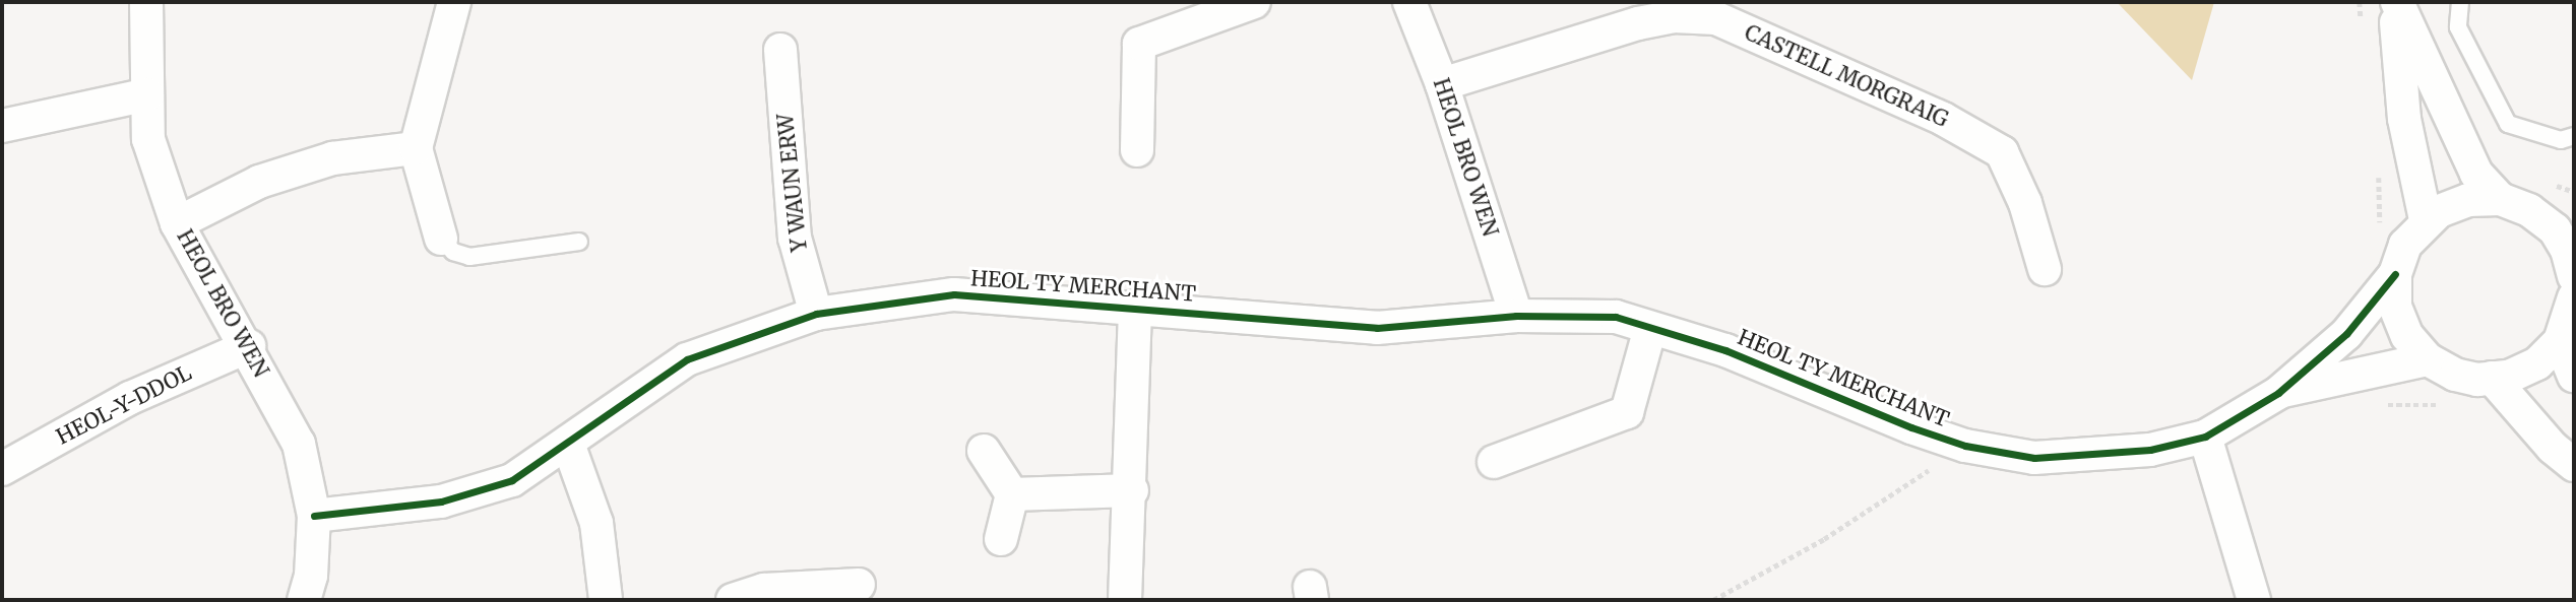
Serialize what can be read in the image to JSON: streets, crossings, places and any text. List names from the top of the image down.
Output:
{
  "streets": {
    "street": [
      "CASTELL MORGRAIG",
      "HEOL BRO WEN",
      "Y WAUN ERW",
      "HEOL TY MERCHANT",
      "HEOL-Y-DDOL"
    ]
  },
  "crossings": [
    ["CASTELL MORGRAIG", "HEOL BRO WEN"],
    ["HEOL BRO WEN", "HEOL TY MERCHANT"],
    ["HEOL BRO WEN", "HEOL-Y-DDOL"],
    ["Y WAUN ERW", "HEOL TY MERCHANT"]
  ]
}
